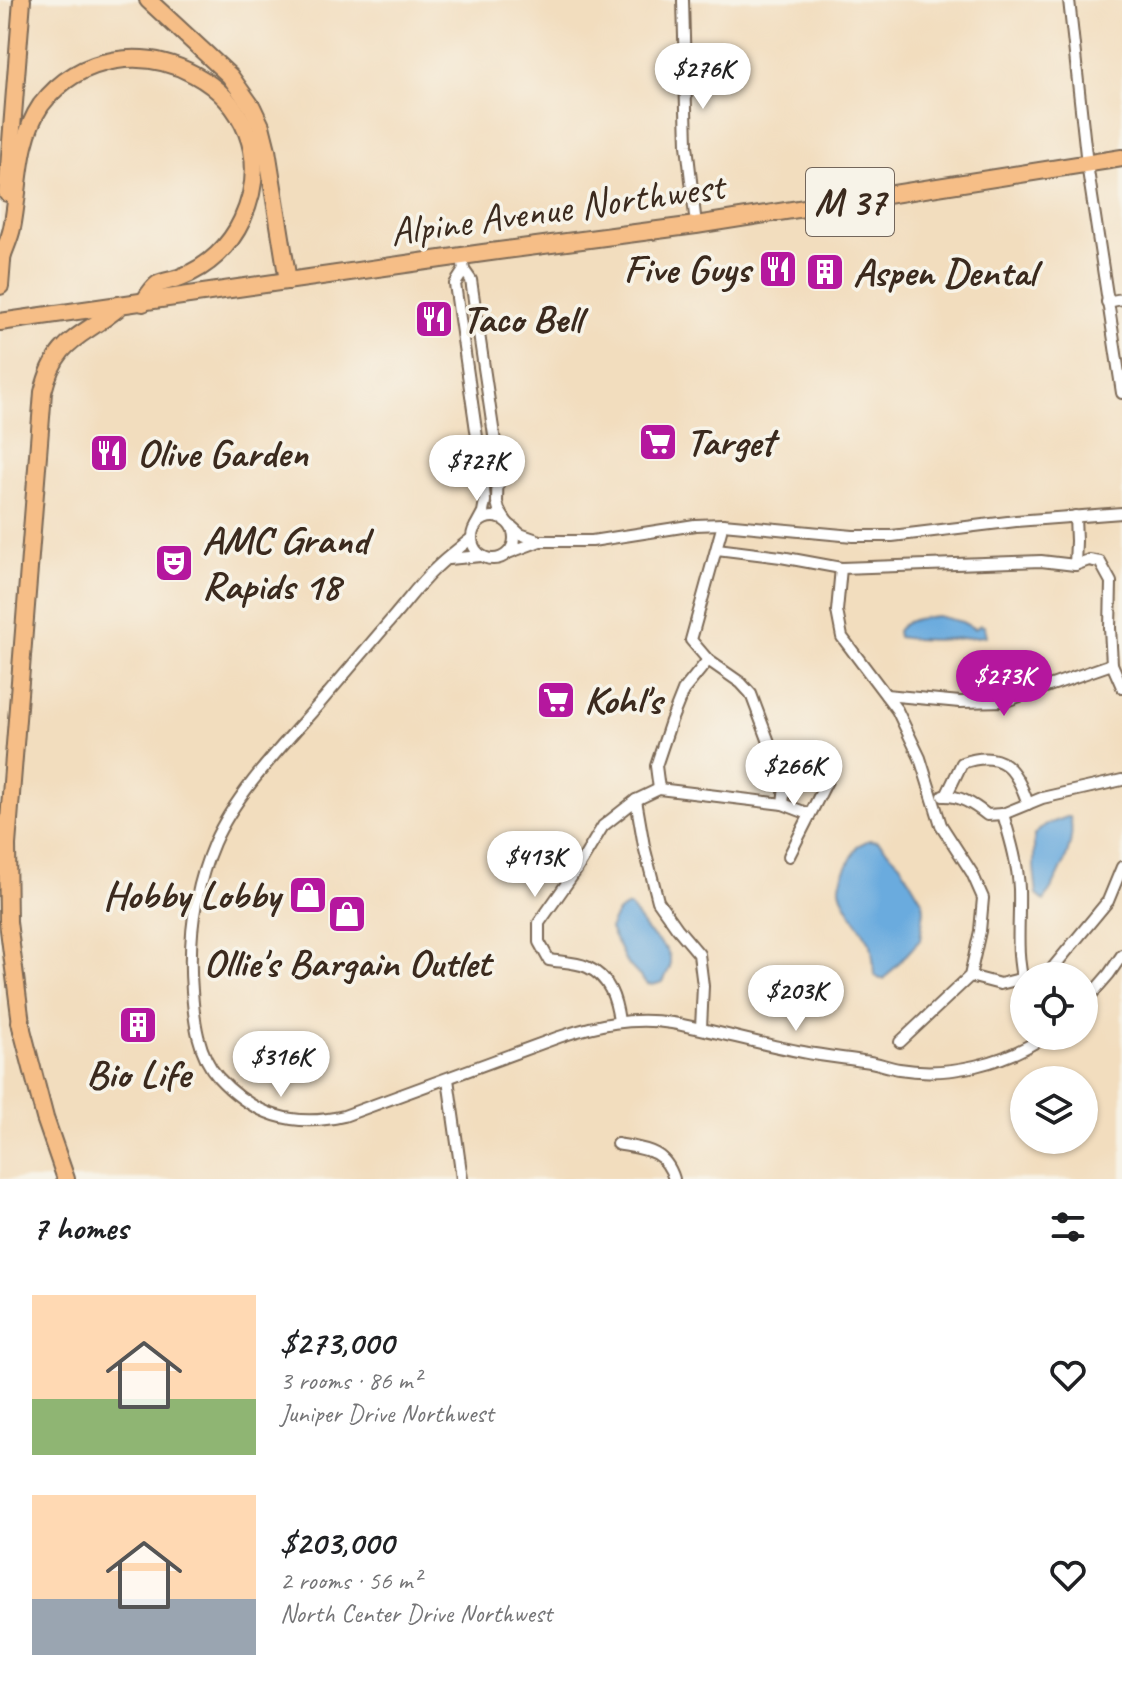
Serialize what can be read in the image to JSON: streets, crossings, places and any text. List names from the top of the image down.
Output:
{
  "streets": {
    "highway": ["M 37", "Alpine Avenue Northwest"]
  },
  "places": {
    "restaurant": ["Five Guys", "Taco Bell", "Olive Garden"],
    "building": ["Aspen Dental", "Bio Life"],
    "supermarket": ["Target", "Kohl's"],
    "theatre": ["AMC Grand Rapids 18"],
    "shop": ["Hobby Lobby", "Ollie's Bargain Outlet"]
  },
  "page": {
    "price": [
      "$276K",
      "$727K",
      "$273K",
      "$266K",
      "$413K",
      "$203K",
      "$316K"
    ],
    "heading": "7 homes",
    "list": [
      {
        "name": "$273,000",
        "note": "3 rooms · 86 m² · Juniper Drive Northwest"
      },
      {
        "name": "$203,000",
        "note": "2 rooms · 56 m² · North Center Drive Northwest"
      }
    ]
  }
}
